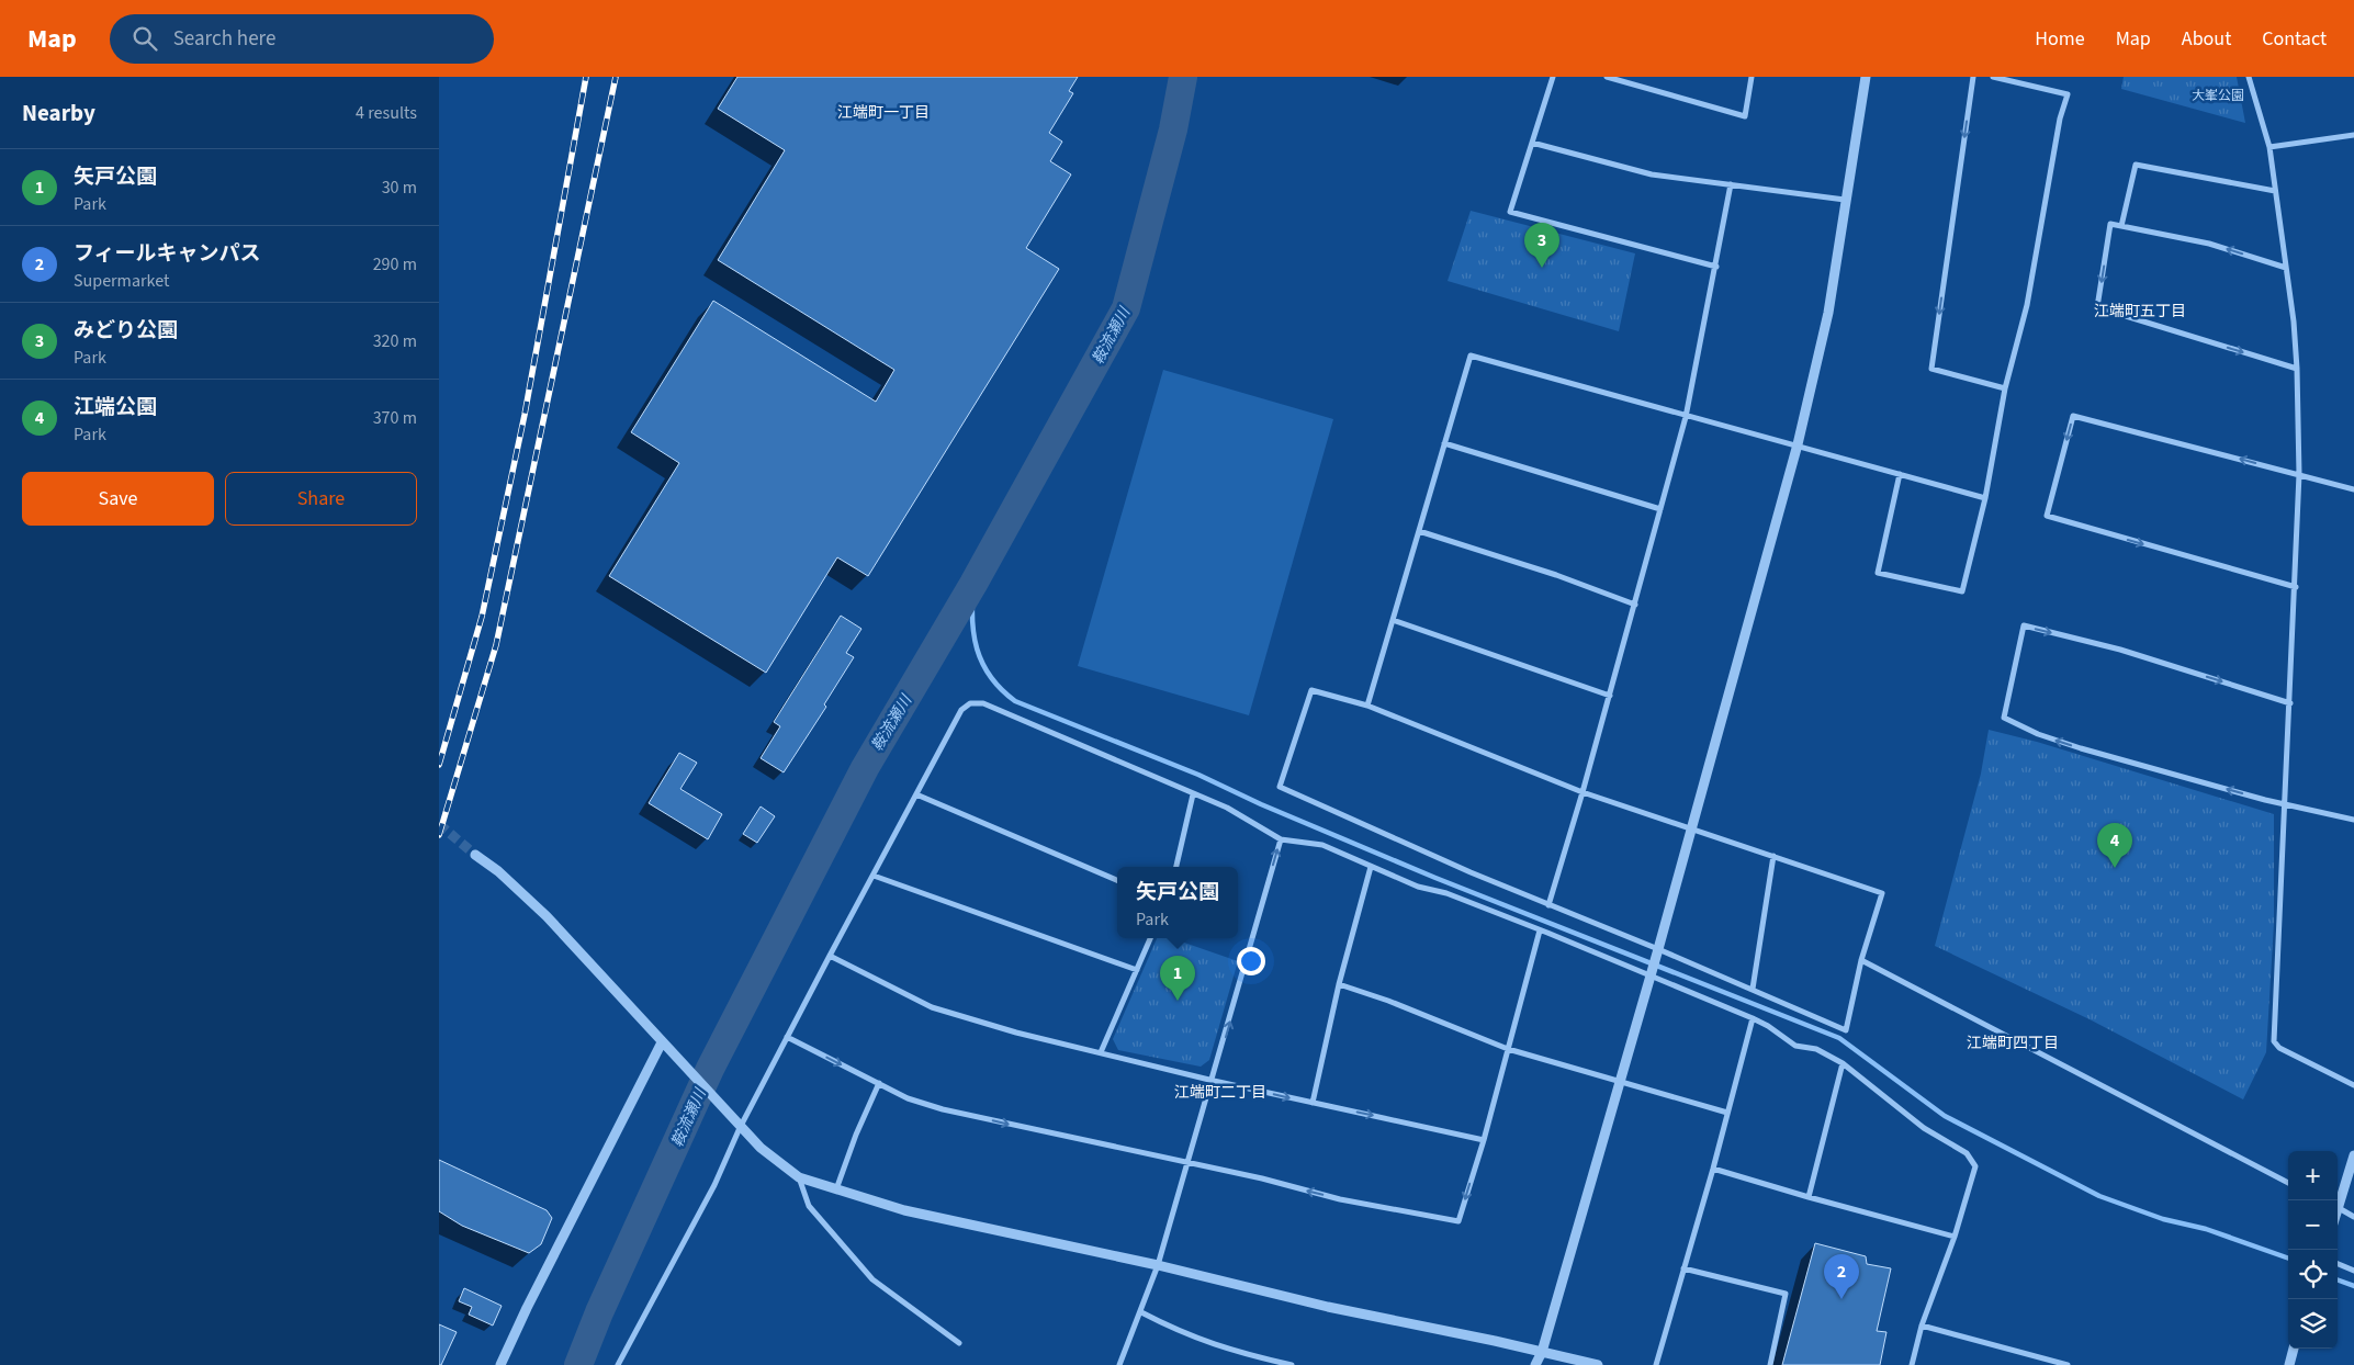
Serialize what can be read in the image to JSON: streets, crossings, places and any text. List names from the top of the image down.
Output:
{
  "districts": [
    "江端町一丁目",
    "江端町五丁目",
    "江端町四丁目",
    "江端町二丁目"
  ],
  "water": ["鞍流瀬川"],
  "parks": ["大峯公園"],
  "page": {
    "header": "Map",
    "search": "Search here",
    "nav": [
      "Home",
      "Map",
      "About",
      "Contact"
    ],
    "heading": ["Nearby", "4 results"],
    "list": [
      {
        "mark": "1",
        "name": "矢戸公園",
        "note": "Park",
        "value": "30 m"
      },
      {
        "mark": "2",
        "name": "フィールキャンパス",
        "note": "Supermarket",
        "value": "290 m"
      },
      {
        "mark": "3",
        "name": "みどり公園",
        "note": "Park",
        "value": "320 m"
      },
      {
        "mark": "4",
        "name": "江端公園",
        "note": "Park",
        "value": "370 m"
      }
    ],
    "pins": [
      "3",
      "4",
      "1",
      "2"
    ],
    "buttons": ["Save", "Share"],
    "popup": ["矢戸公園", "Park"],
    "map_buttons": ["+", "−"]
  }
}
